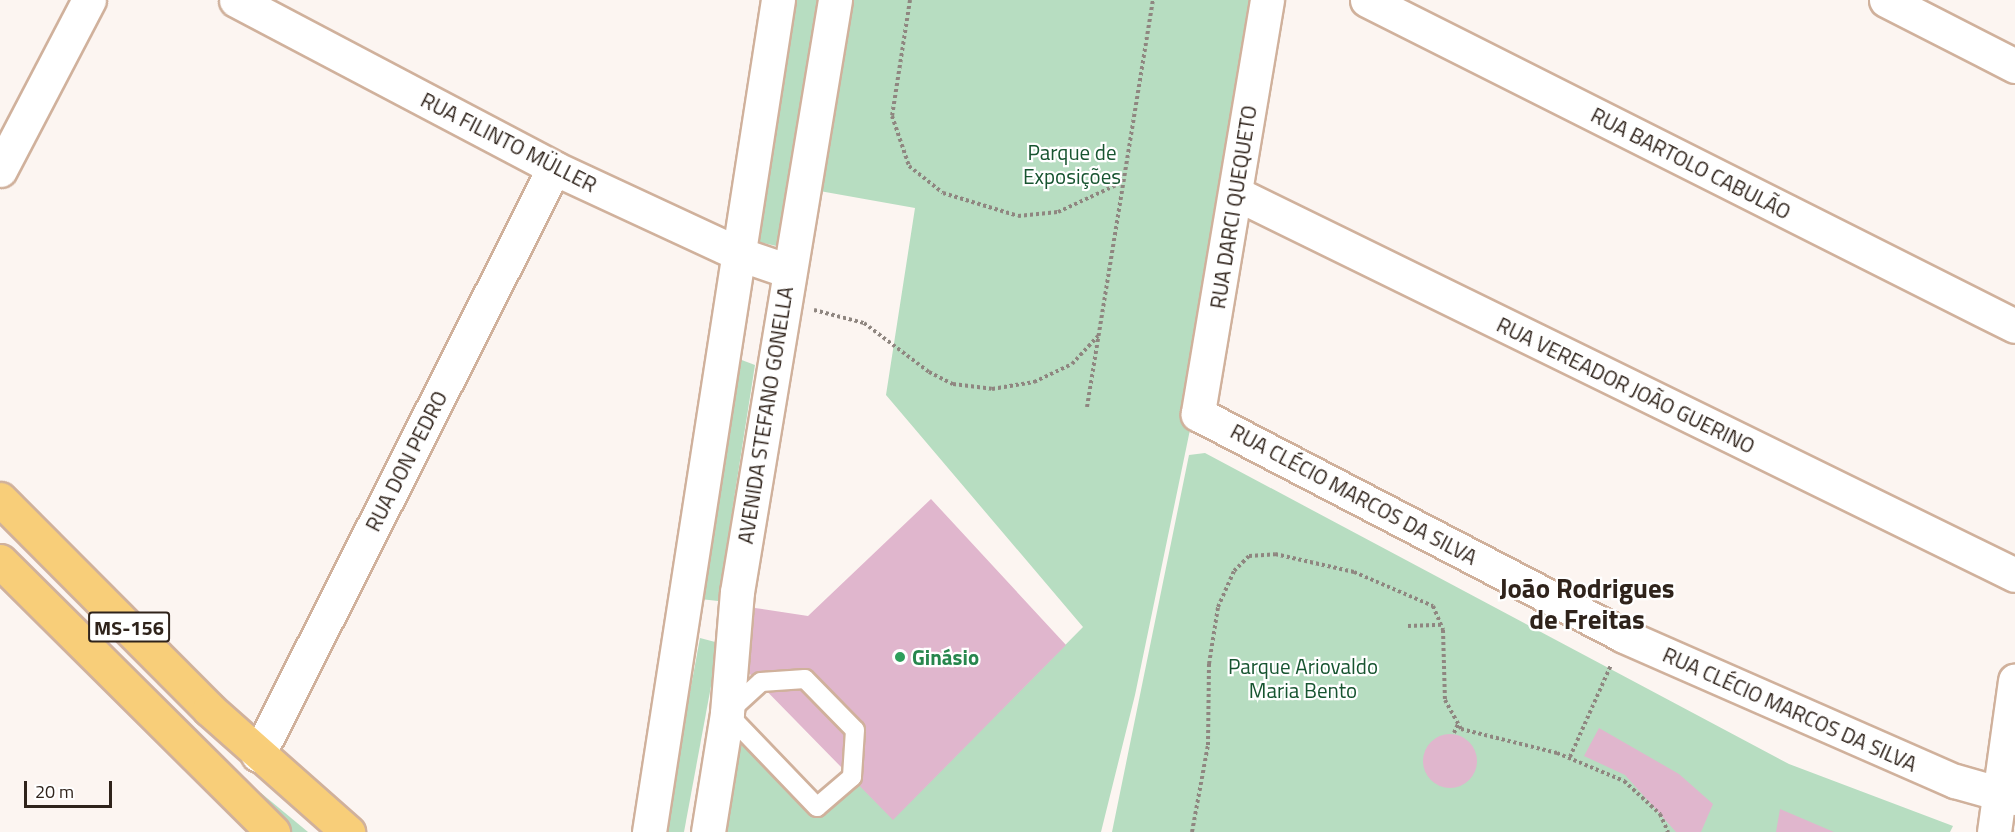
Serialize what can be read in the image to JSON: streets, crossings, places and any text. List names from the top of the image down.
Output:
{
  "streets": {
    "main road": ["MS-156"],
    "street": [
      "RUA FILINTO MÜLLER",
      "RUA BARTOLO CABULÃO",
      "RUA DARCI QUEQUETO",
      "RUA VEREADOR JOÃO GUERINO",
      "AVENIDA STEFANO GONELLA",
      "RUA DON PEDRO",
      "RUA CLÉCIO MARCOS DA SILVA"
    ]
  },
  "crossings": [
    ["RUA FILINTO MÜLLER", "AVENIDA STEFANO GONELLA"],
    ["RUA FILINTO MÜLLER", "RUA DON PEDRO"],
    ["RUA DARCI QUEQUETO", "RUA VEREADOR JOÃO GUERINO"],
    ["RUA DARCI QUEQUETO", "RUA CLÉCIO MARCOS DA SILVA"],
    ["RUA DON PEDRO", "MS-156"]
  ],
  "districts": ["João Rodrigues de Freitas"],
  "parks": ["Parque de Exposições", "Parque Ariovaldo Maria Bento"],
  "places": ["Ginásio"],
  "scale_bar": "20 m"
}
